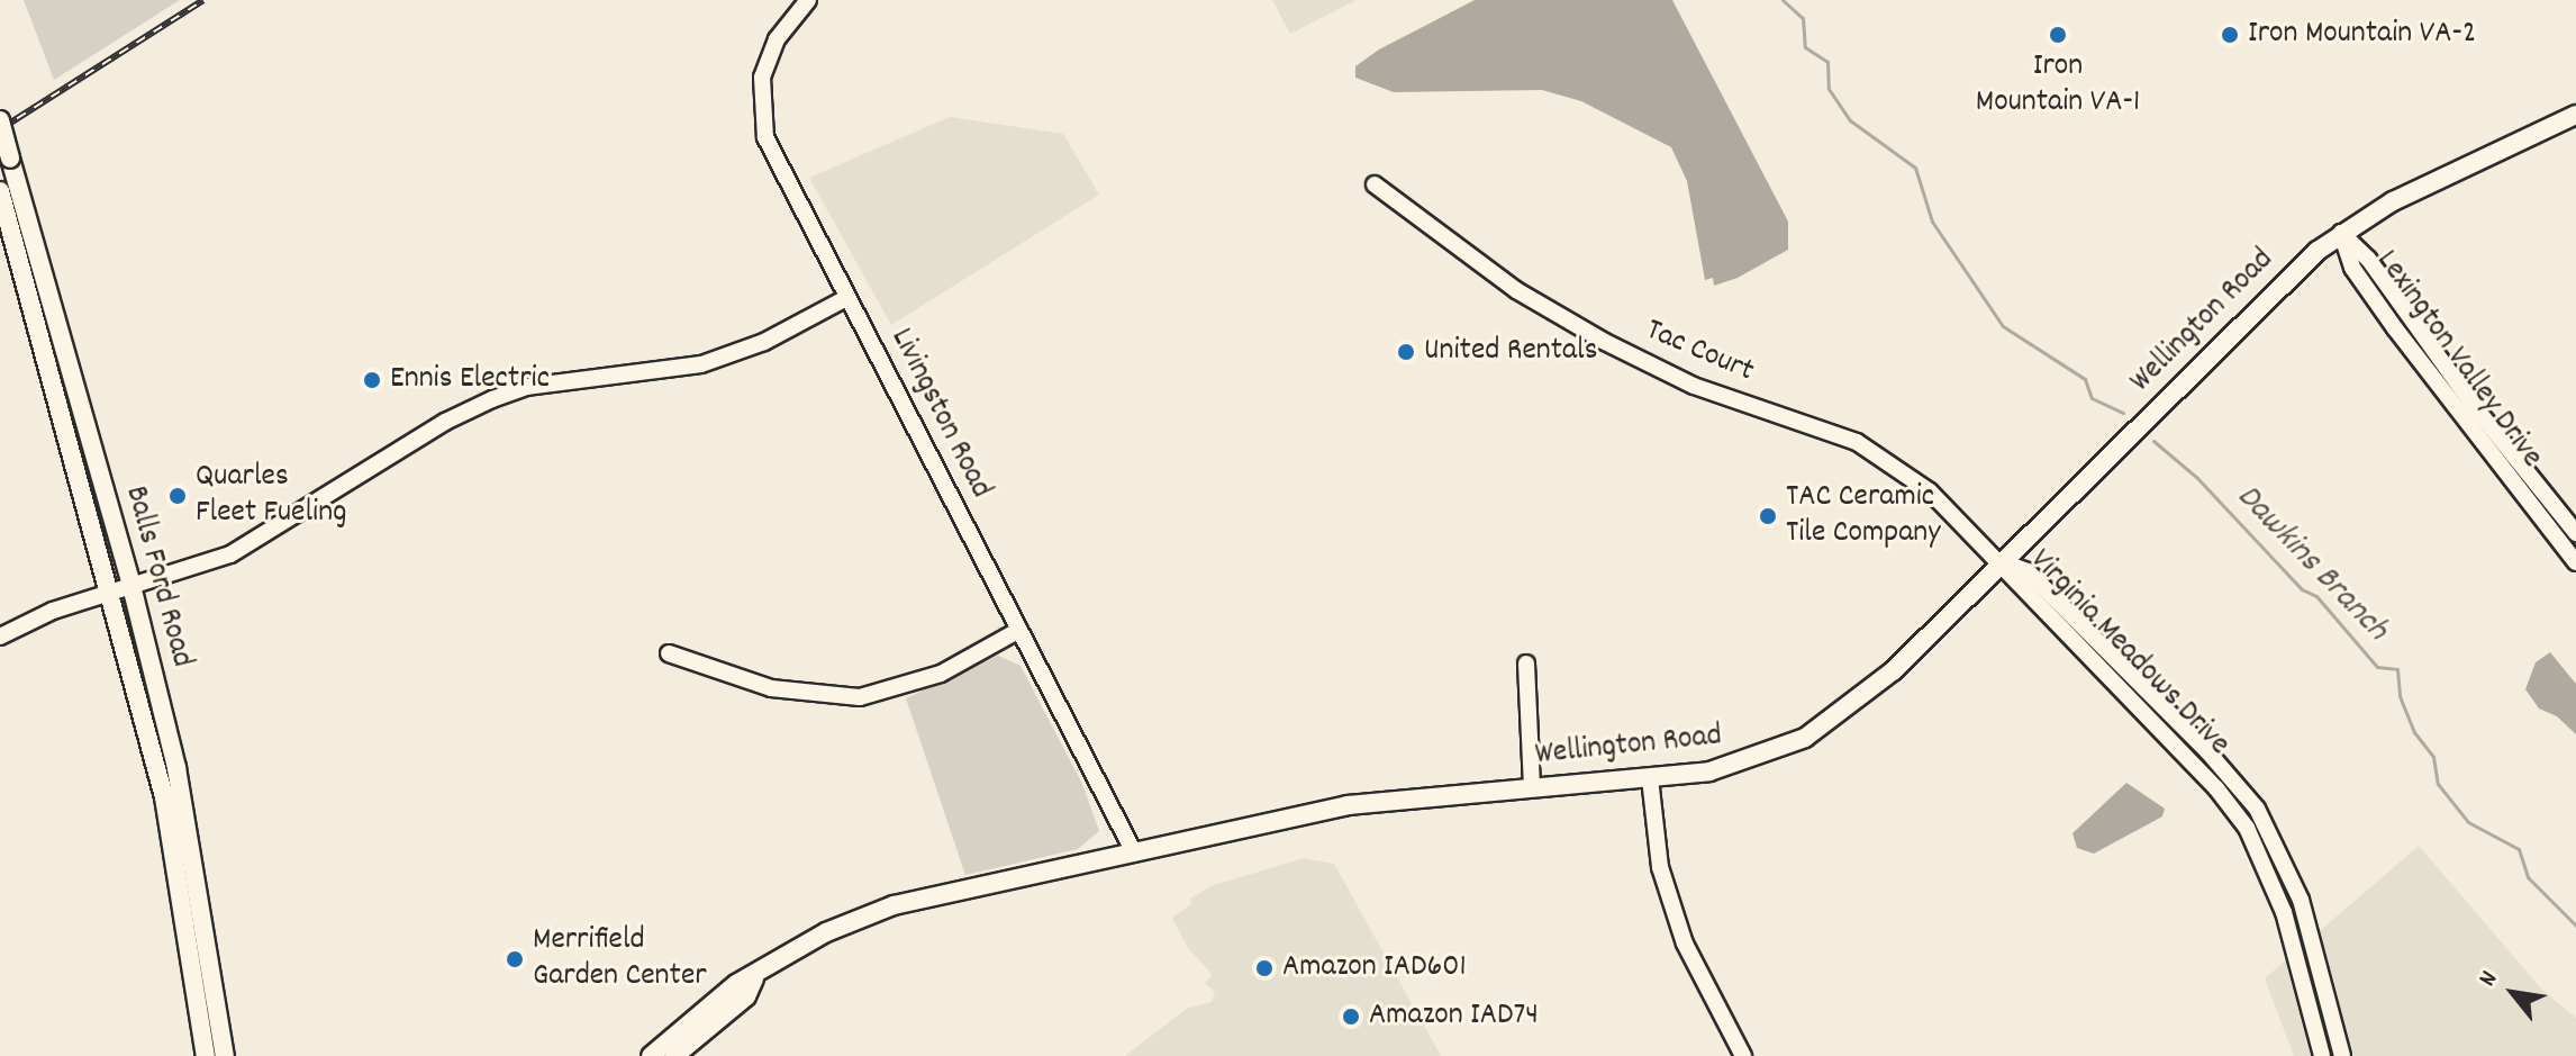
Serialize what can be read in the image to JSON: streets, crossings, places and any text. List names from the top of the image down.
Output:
{
  "streets": {
    "main road": ["Wellington Road", "Balls Ford Road"],
    "street": [
      "Tac Court",
      "Lexington Valley Drive",
      "Livingston Road",
      "Virginia Meadows Drive"
    ]
  },
  "crossings": [
    ["Wellington Road", "Tac Court"],
    ["Wellington Road", "Lexington Valley Drive"],
    ["Wellington Road", "Livingston Road"],
    ["Wellington Road", "Virginia Meadows Drive"],
    ["Tac Court", "Virginia Meadows Drive"]
  ],
  "water": ["Dawkins Branch"],
  "places": [
    "Iron Mountain VA-1",
    "Iron Mountain VA-2",
    "United Rentals",
    "Ennis Electric",
    "Quarles Fleet Fueling",
    "TAC Ceramic Tile Company",
    "Merrifield Garden Center",
    "Amazon IAD601",
    "Amazon IAD74"
  ],
  "north": "top left"
}
